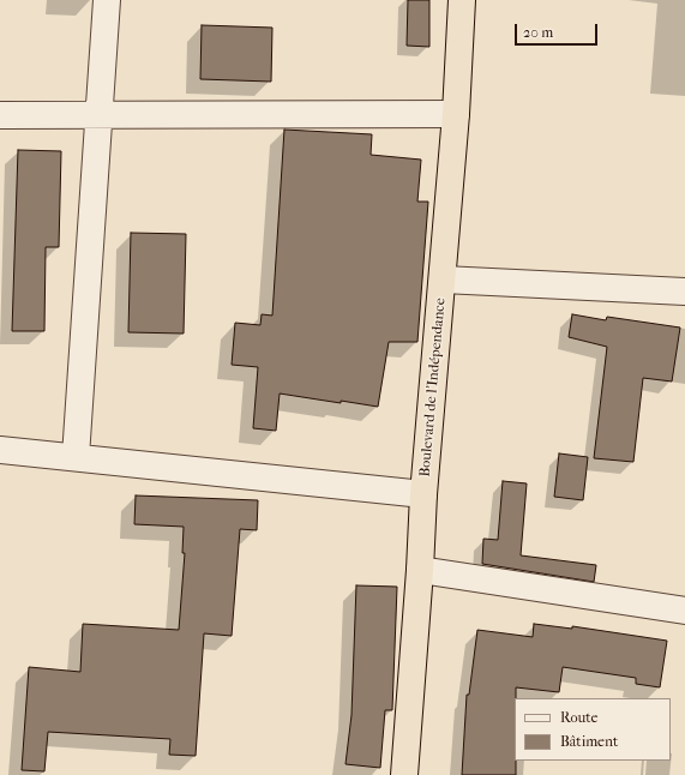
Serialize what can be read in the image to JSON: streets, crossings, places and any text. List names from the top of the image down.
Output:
{
  "streets": {
    "highway": ["Boulevard de l'Indépendance"]
  },
  "legend": ["Route", "Bâtiment"],
  "scale_bar": "20 m"
}
